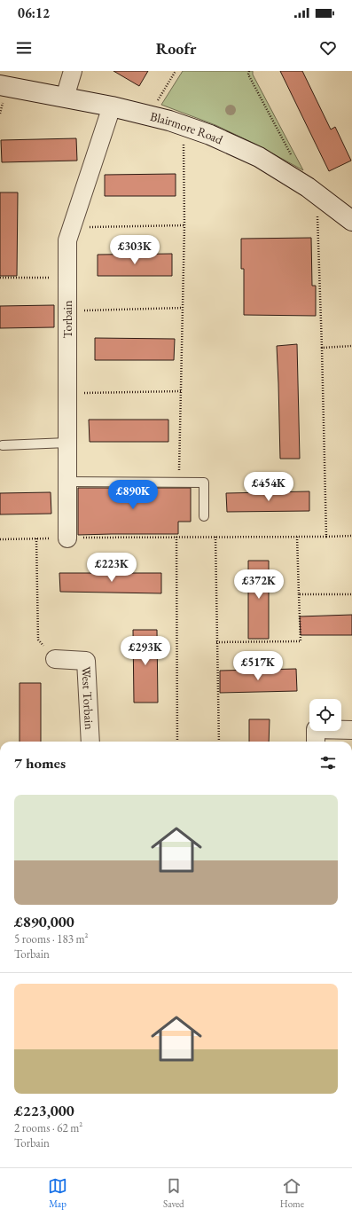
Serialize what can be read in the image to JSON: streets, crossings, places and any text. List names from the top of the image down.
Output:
{
  "streets": {
    "street": ["Blairmore Road", "Torbain", "West Torbain"]
  },
  "crossings": [
    ["Blairmore Road", "Torbain"]
  ],
  "page": {
    "status": "06:12",
    "header": "Roofr",
    "price": [
      "£303K",
      "£454K",
      "£890K",
      "£223K",
      "£372K",
      "£293K",
      "£517K"
    ],
    "heading": "7 homes",
    "list": [
      {
        "name": "£890,000",
        "note": "5 rooms · 183 m² · Torbain"
      },
      {
        "name": "£223,000",
        "note": "2 rooms · 62 m² · Torbain"
      }
    ],
    "tabs": ["Map", "Saved", "Home"]
  }
}
